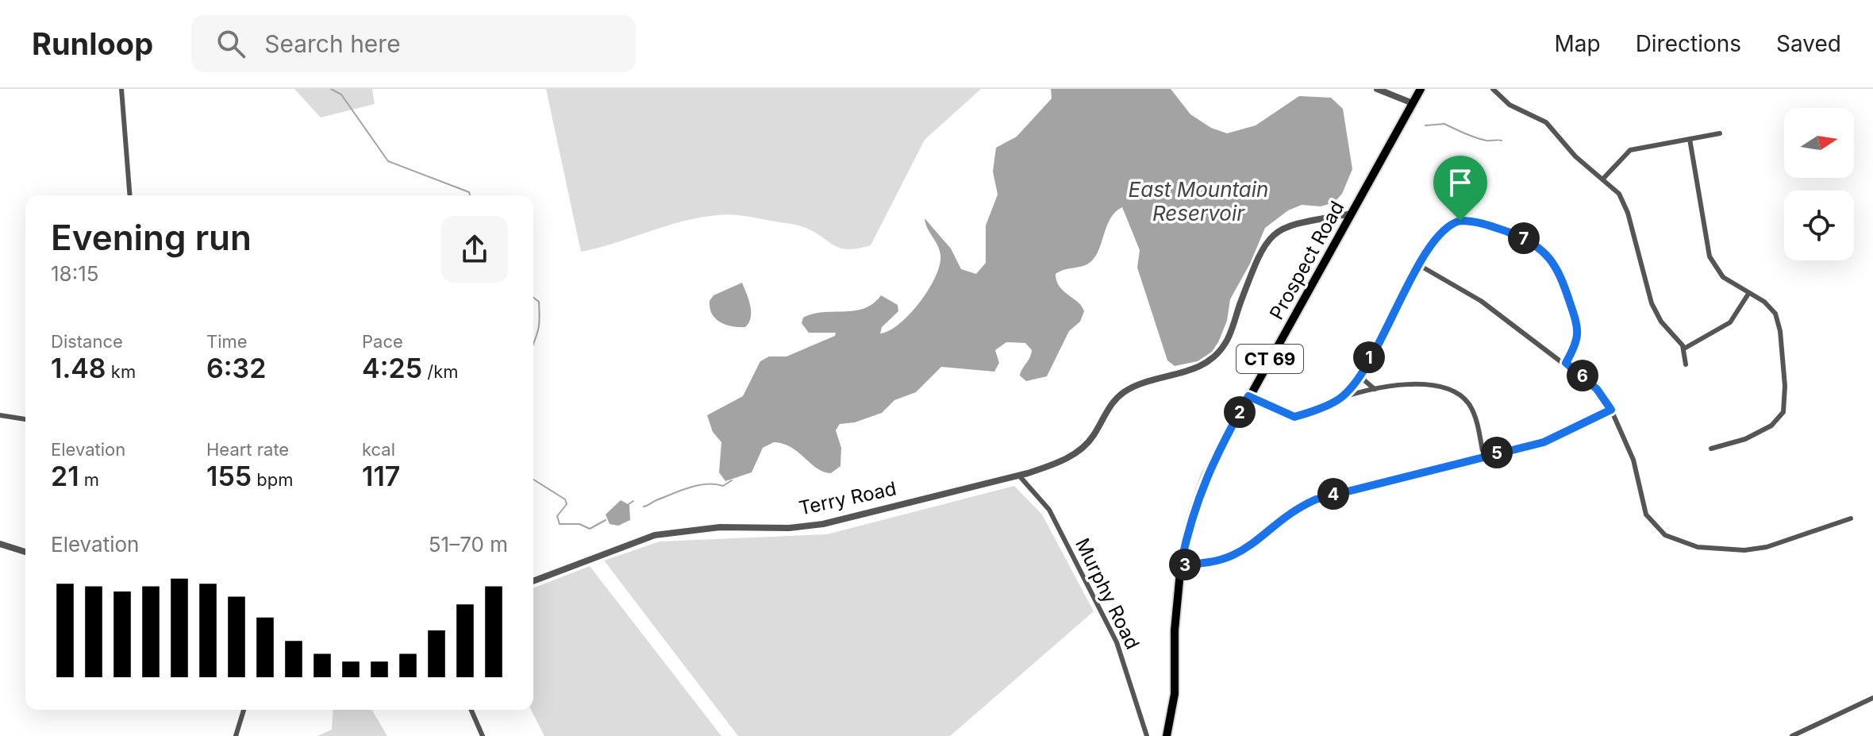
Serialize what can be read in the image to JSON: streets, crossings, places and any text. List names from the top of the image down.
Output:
{
  "streets": {
    "main road": ["Prospect Road", "CT 69"],
    "street": ["Terry Road", "Murphy Road"]
  },
  "crossings": [
    ["Prospect Road", "Terry Road"],
    ["Terry Road", "Murphy Road"]
  ],
  "water": ["East Mountain Reservoir"],
  "north": "right",
  "page": {
    "header": "Runloop",
    "search": "Search here",
    "nav": ["Map", "Directions", "Saved"],
    "heading": ["Evening run", "18:15"],
    "pins": [
      "7",
      "1",
      "6",
      "2",
      "5",
      "4",
      "3"
    ],
    "stats": [
      ["Distance", "1.48 km"],
      ["Time", "6:32"],
      ["Pace", "4:25 /km"],
      ["Elevation", "21 m"],
      ["Heart rate", "155 bpm"],
      ["kcal", "117"]
    ],
    "chart": ["Elevation", "51–70 m"]
  }
}
